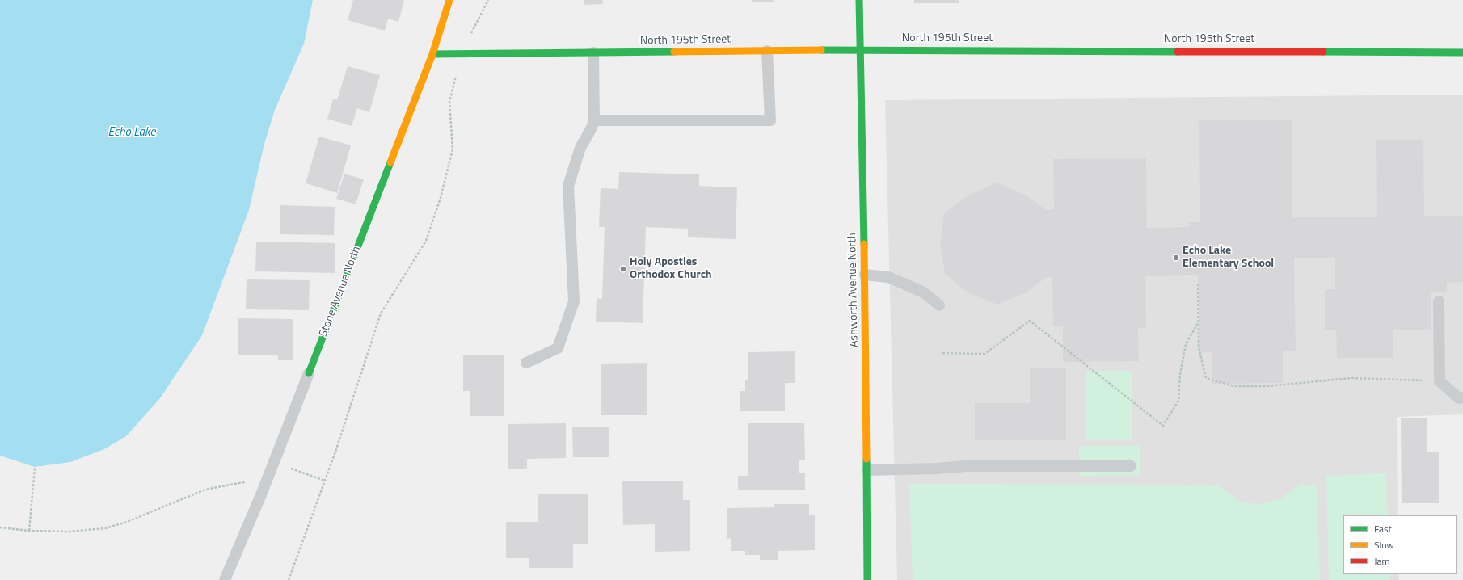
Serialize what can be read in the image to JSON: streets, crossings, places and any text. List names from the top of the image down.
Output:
{
  "streets": {
    "street": ["North 195th Street", "Ashworth Avenue North", "Stone Avenue North"]
  },
  "crossings": [
    ["North 195th Street", "Ashworth Avenue North"],
    ["North 195th Street", "Stone Avenue North"]
  ],
  "water": ["Echo Lake"],
  "places": ["Echo Lake Elementary School", "Holy Apostles Orthodox Church"],
  "legend": ["Fast", "Slow", "Jam"]
}
